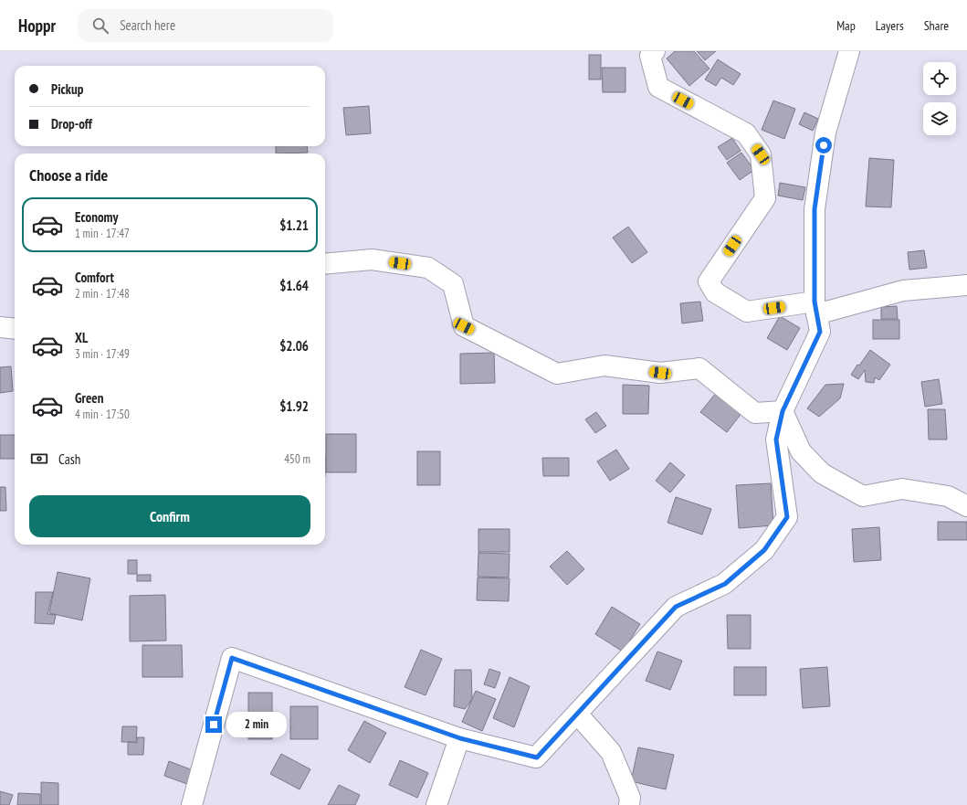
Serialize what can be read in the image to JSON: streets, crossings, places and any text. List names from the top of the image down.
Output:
{
  "page": {
    "header": "Hoppr",
    "search": "Search here",
    "nav": ["Map", "Layers", "Share"],
    "banner": ["Pickup", "Drop-off"],
    "heading": "Choose a ride",
    "list": [
      {
        "name": "Economy",
        "note": "1 min · 17:47",
        "value": "$1.21"
      },
      {
        "name": "Comfort",
        "note": "2 min · 17:48",
        "value": "$1.64"
      },
      {
        "name": "XL",
        "note": "3 min · 17:49",
        "value": "$2.06"
      },
      {
        "name": "Green",
        "note": "4 min · 17:50",
        "value": "$1.92"
      }
    ],
    "pay": ["Cash", "450 m"],
    "buttons": "Confirm",
    "bubble": "2 min"
  }
}
